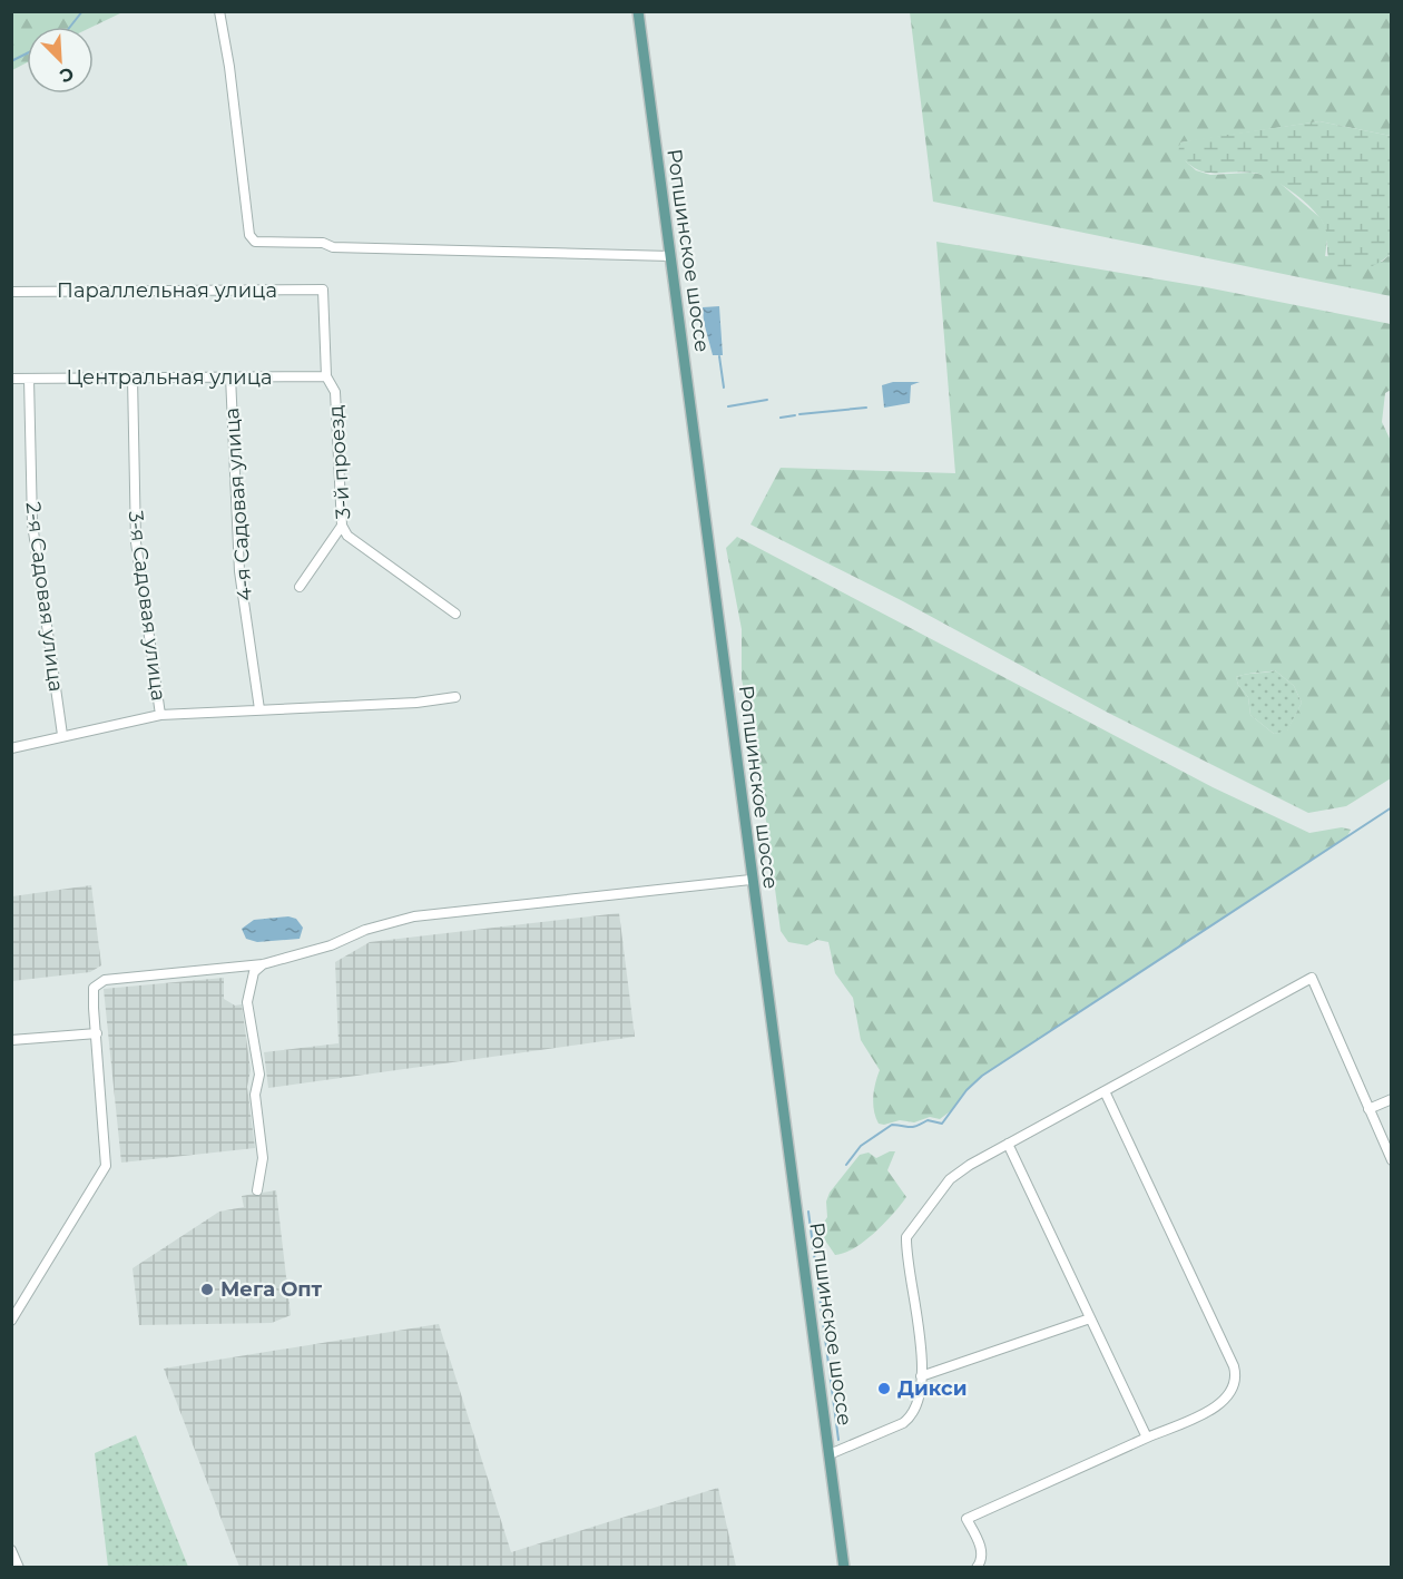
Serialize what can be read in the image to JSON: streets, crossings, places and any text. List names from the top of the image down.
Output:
{
  "streets": {
    "main road": ["Ропшинское шоссе"],
    "street": [
      "Параллельная улица",
      "Центральная улица",
      "3-й проезд",
      "4-я Садовая улица",
      "2-я Садовая улица",
      "3-я Садовая улица"
    ]
  },
  "crossings": [
    ["Параллельная улица", "3-й проезд"],
    ["Центральная улица", "3-й проезд"],
    ["Центральная улица", "4-я Садовая улица"],
    ["Центральная улица", "2-я Садовая улица"],
    ["Центральная улица", "3-я Садовая улица"]
  ],
  "places": ["Мега Опт", "Дикси"],
  "north": "bottom right"
}
